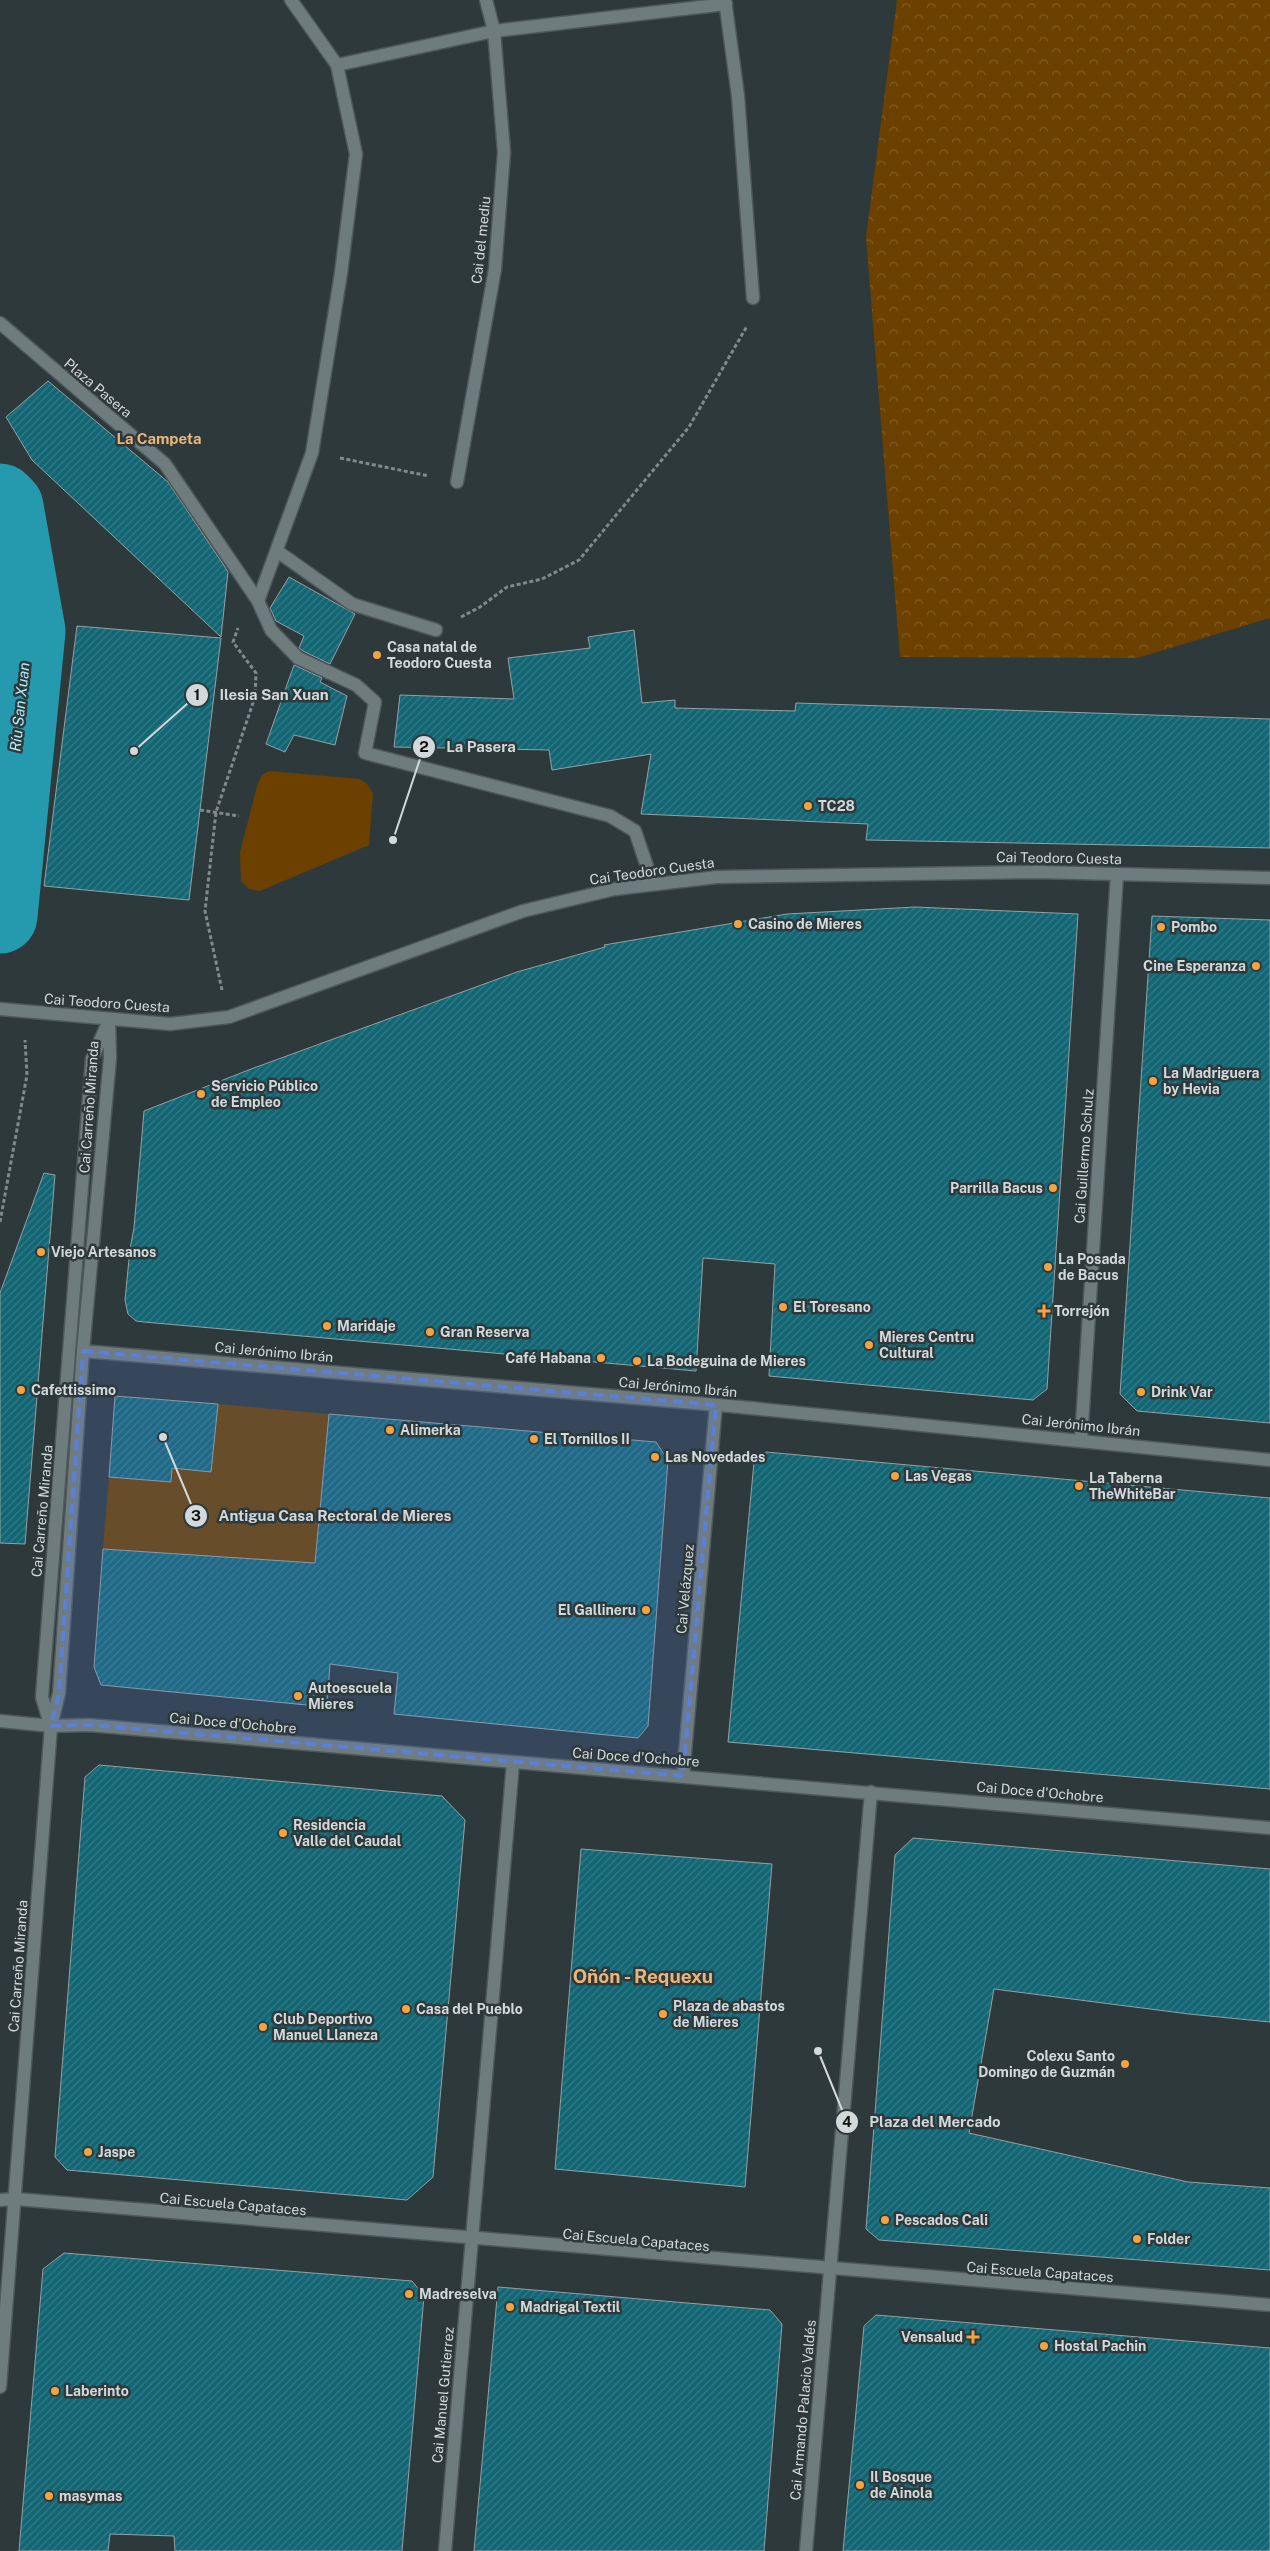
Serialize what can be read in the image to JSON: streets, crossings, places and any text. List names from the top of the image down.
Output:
{
  "streets": {
    "street": [
      "Cai del mediu",
      "Plaza Pasera",
      "Cai Teodoro Cuesta",
      "Cai Carreño Miranda",
      "Cai Guillermo Schulz",
      "Cai Jerónimo Ibrán",
      "Cai Velázquez",
      "Cai Doce d'Ochobre",
      "Cai Escuela Capataces",
      "Cai Manuel Gutierrez",
      "Cai Armando Palacio Valdés"
    ]
  },
  "crossings": [
    ["Plaza Pasera", "Cai Teodoro Cuesta"],
    ["Cai Teodoro Cuesta", "Cai Carreño Miranda"],
    ["Cai Teodoro Cuesta", "Cai Guillermo Schulz"],
    ["Cai Carreño Miranda", "Cai Jerónimo Ibrán"],
    ["Cai Carreño Miranda", "Cai Doce d'Ochobre"],
    ["Cai Carreño Miranda", "Cai Escuela Capataces"],
    ["Cai Guillermo Schulz", "Cai Jerónimo Ibrán"],
    ["Cai Jerónimo Ibrán", "Cai Velázquez"],
    ["Cai Velázquez", "Cai Doce d'Ochobre"],
    ["Cai Doce d'Ochobre", "Cai Manuel Gutierrez"],
    ["Cai Doce d'Ochobre", "Cai Armando Palacio Valdés"],
    ["Cai Escuela Capataces", "Cai Manuel Gutierrez"],
    ["Cai Escuela Capataces", "Cai Armando Palacio Valdés"]
  ],
  "districts": ["La Campeta", "Oñón - Requexu"],
  "water": ["Ríu San Xuan"],
  "places": {
    "other": [
      "Casa natal de Teodoro Cuesta",
      "Ilesia San Xuan",
      "TC28",
      "La Pasera",
      "Casino de Mieres",
      "Pombo",
      "Cine Esperanza",
      "La Madriguera by Hevia",
      "Servicio Público de Empleo",
      "Parrilla Bacus",
      "Viejo Artesanos",
      "La Posada de Bacus",
      "El Toresano",
      "Maridaje",
      "Gran Reserva",
      "Mieres Centru Cultural",
      "Café Habana",
      "La Bodeguina de Mieres",
      "Cafettissimo",
      "Drink Var",
      "Alimerka",
      "Antigua Casa Rectoral de Mieres",
      "El Tornillos II",
      "Las Novedades",
      "Las Vegas",
      "La Taberna TheWhiteBar",
      "El Gallineru",
      "Autoescuela Mieres",
      "Residencia Valle del Caudal",
      "Casa del Pueblo",
      "Plaza de abastos de Mieres",
      "Club Deportivo Manuel Llaneza",
      "Plaza del Mercado",
      "Colexu Santo Domingo de Guzmán",
      "Jaspe",
      "Pescados Cali",
      "Folder",
      "Madreselva",
      "Madrigal Textil",
      "Hostal Pachin",
      "Laberinto",
      "Il Bosque de Ainola",
      "masymas"
    ],
    "health": ["Torrejón", "Vensalud"]
  }
}
